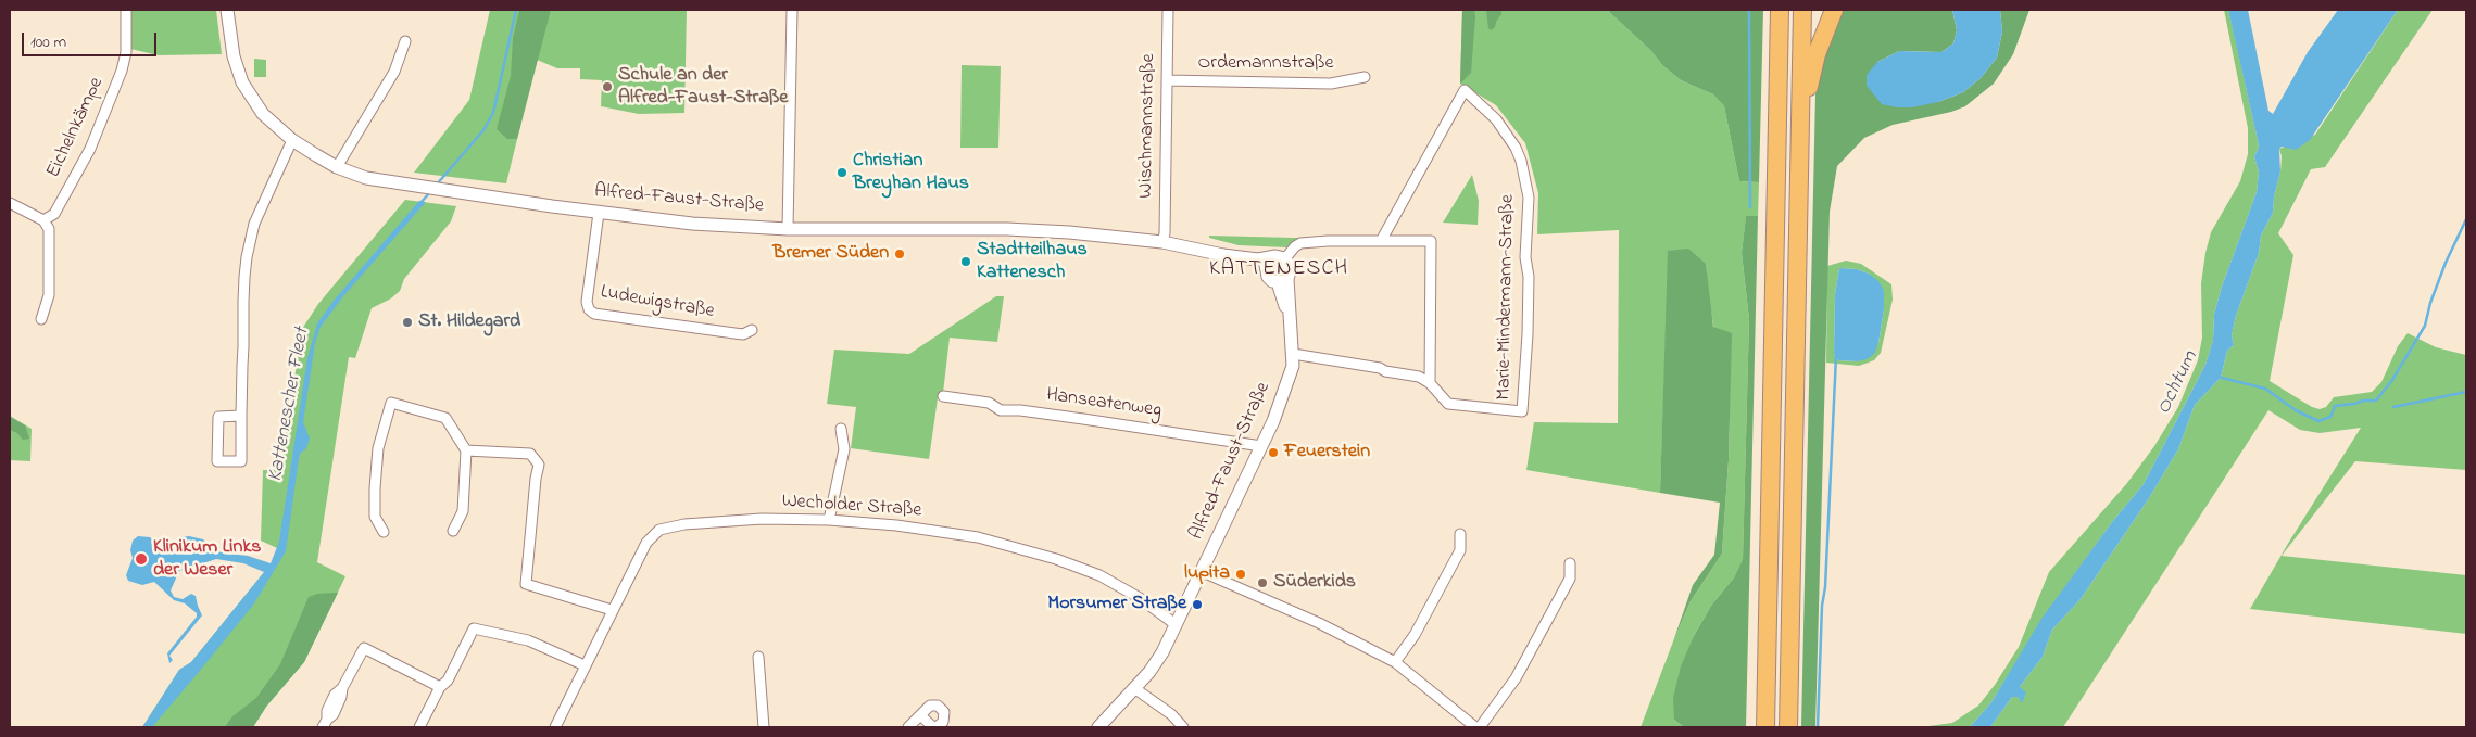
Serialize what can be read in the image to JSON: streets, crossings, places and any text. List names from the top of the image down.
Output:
{
  "streets": {
    "street": [
      "Ordemannstraße",
      "Wischmannstraße",
      "Eichelnkämpe",
      "Alfred-Faust-Straße",
      "Marie-Mindermann-Straße",
      "Ludewigstraße",
      "Hanseatenweg",
      "Wecholder Straße"
    ]
  },
  "crossings": [
    ["Ordemannstraße", "Wischmannstraße"],
    ["Wischmannstraße", "Alfred-Faust-Straße"],
    ["Alfred-Faust-Straße", "Ludewigstraße"],
    ["Alfred-Faust-Straße", "Hanseatenweg"],
    ["Alfred-Faust-Straße", "Wecholder Straße"]
  ],
  "districts": ["KATTENESCH"],
  "water": ["Ochtum", "Kattenescher Fleet"],
  "places": [
    "Schule an der Alfred-Faust-Straße",
    "Christian Breyhan Haus",
    "Bremer Süden",
    "Stadtteilhaus Kattenesch",
    "St. Hildegard",
    "Feuerstein",
    "Klinikum Links der Weser",
    "lupita",
    "Süderkids",
    "Morsumer Straße"
  ],
  "scale_bar": "100 m"
}
